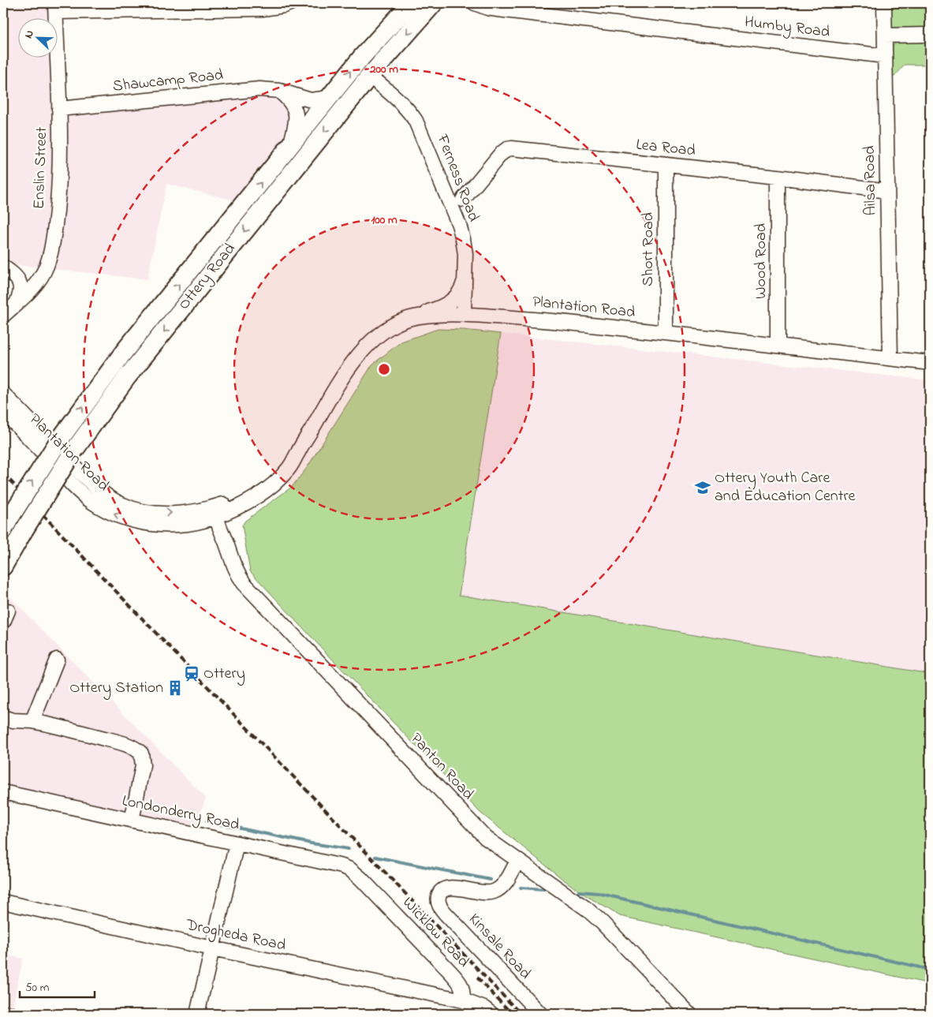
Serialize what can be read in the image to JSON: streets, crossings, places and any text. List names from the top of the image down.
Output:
{
  "streets": {
    "main road": ["Ottery Road"],
    "street": [
      "Humby Road",
      "Shawcamp Road",
      "Lea Road",
      "Enslin Street",
      "Ferness Road",
      "Ailsa Road",
      "Short Road",
      "Wood Road",
      "Plantation Road",
      "Panton Road",
      "Londonderry Road",
      "Wicklow Road",
      "Drogheda Road",
      "Kinsale Road"
    ]
  },
  "crossings": [
    ["Humby Road", "Ailsa Road"],
    ["Shawcamp Road", "Enslin Street"],
    ["Shawcamp Road", "Ottery Road"],
    ["Lea Road", "Ailsa Road"],
    ["Lea Road", "Short Road"],
    ["Lea Road", "Wood Road"],
    ["Ferness Road", "Ottery Road"],
    ["Ferness Road", "Plantation Road"],
    ["Ailsa Road", "Plantation Road"],
    ["Short Road", "Plantation Road"],
    ["Wood Road", "Plantation Road"],
    ["Plantation Road", "Panton Road"],
    ["Panton Road", "Kinsale Road"],
    ["Londonderry Road", "Wicklow Road"],
    ["Wicklow Road", "Drogheda Road"]
  ],
  "places": {
    "school or university": ["Ottery Youth Care and Education Centre"],
    "station": ["Ottery"],
    "building": ["Ottery Station"]
  },
  "scale_bar": "50 m",
  "north": "top left",
  "rings": ["200 m", "100 m"]
}
